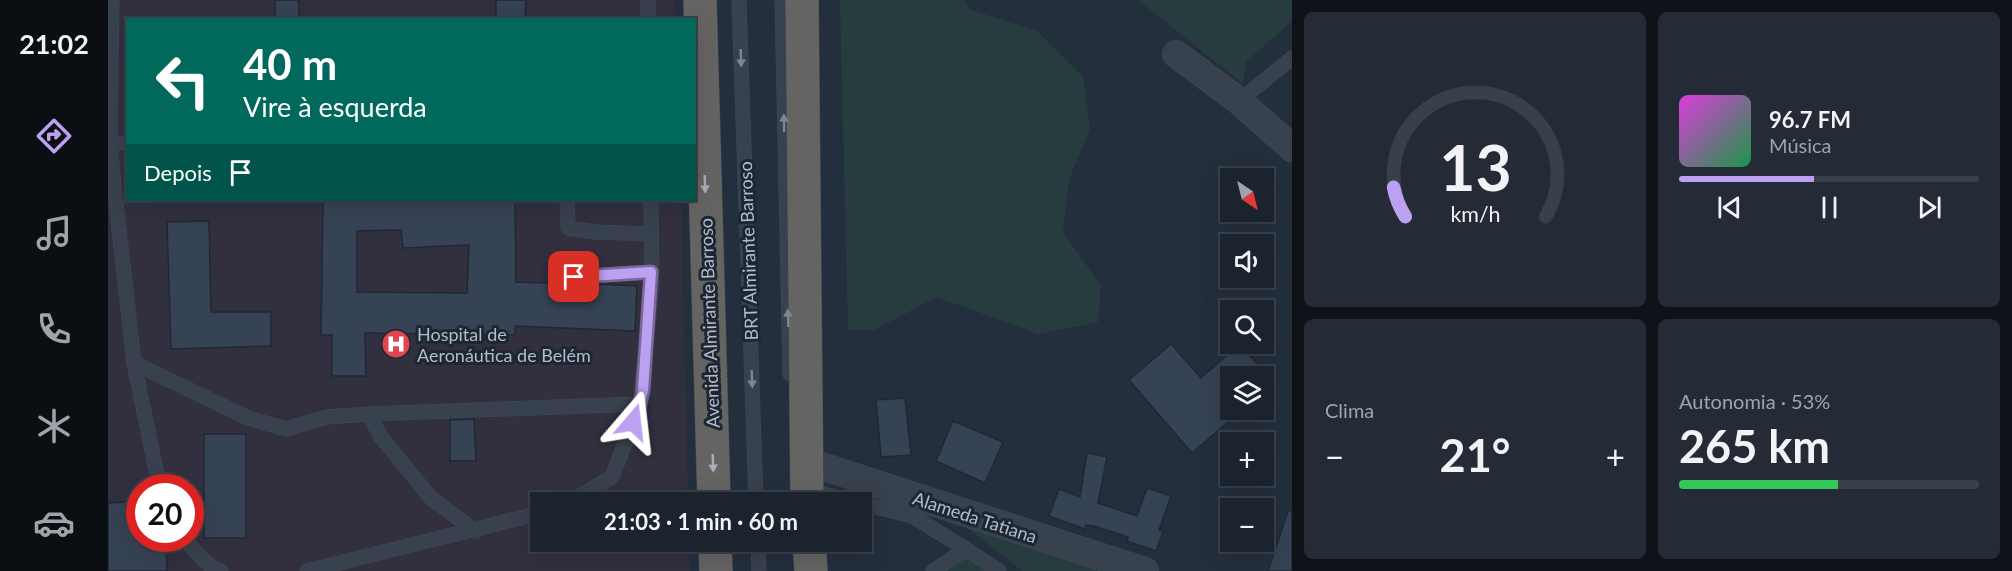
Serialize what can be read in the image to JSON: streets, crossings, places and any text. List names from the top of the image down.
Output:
{
  "streets": {
    "highway": ["Avenida Almirante Barroso"],
    "street": ["Alameda Tatiana"],
    "lane": ["BRT Almirante Barroso"]
  },
  "places": {
    "hospital": ["Hospital de Aeronáutica de Belém"]
  },
  "north": "bottom right",
  "page": {
    "tabs": "21:02",
    "turn": ["40 m", "Vire à esquerda"],
    "song": ["96.7 FM", "Música"],
    "then": "Depois",
    "map_buttons": ["+", "−"],
    "tile": [
      "Clima",
      ["Autonomia · 53%", "265 km"]
    ],
    "heat": ["−", "21°", "+"],
    "limit": "20",
    "trip": "21:03 · 1 min · 60 m",
    "gauge": ["13", "km/h"]
  }
}
